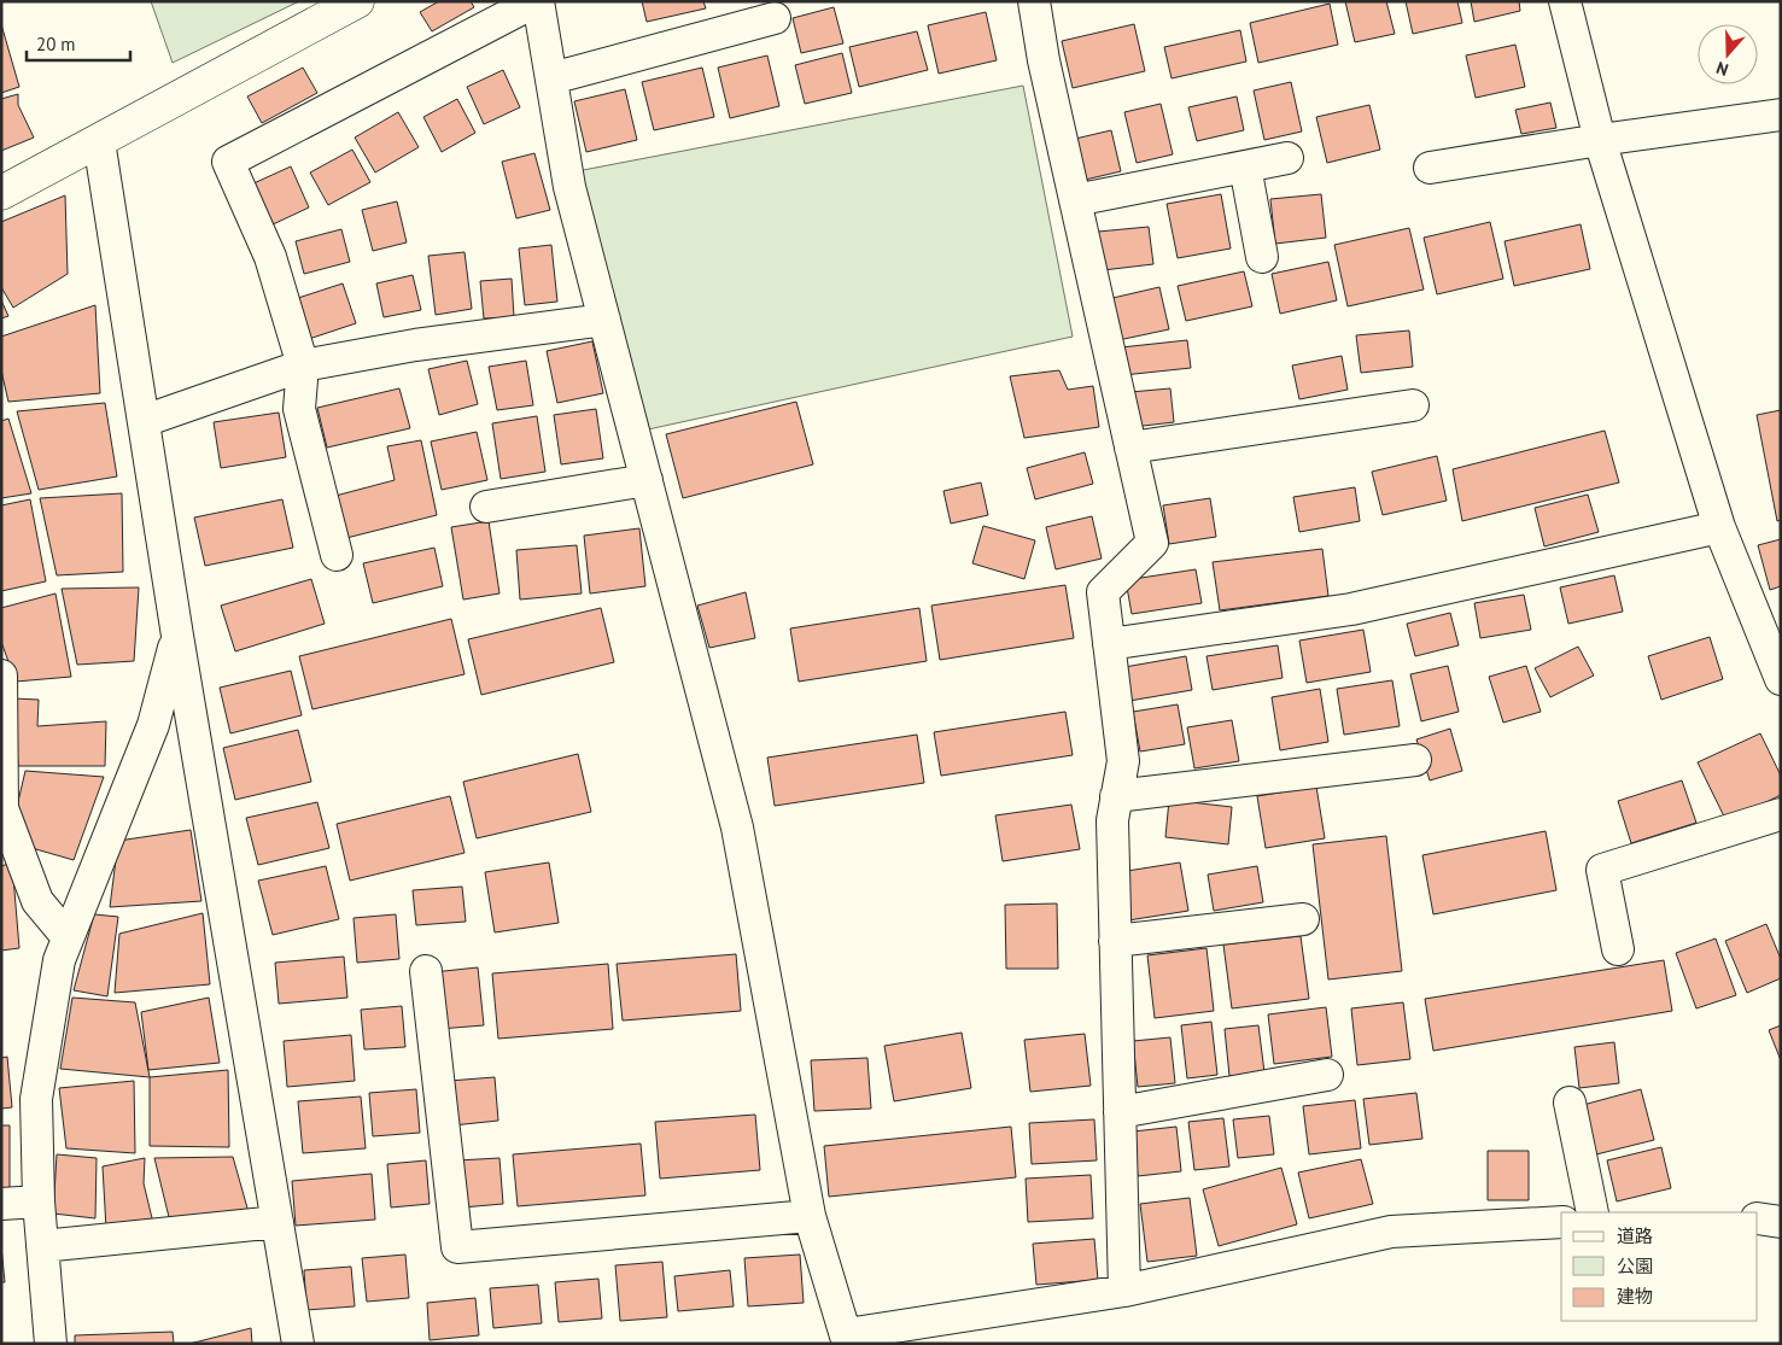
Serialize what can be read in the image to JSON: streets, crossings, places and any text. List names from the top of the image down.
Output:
{
  "legend": ["道路", "公園", "建物"],
  "scale_bar": "20 m",
  "north": "bottom"
}
